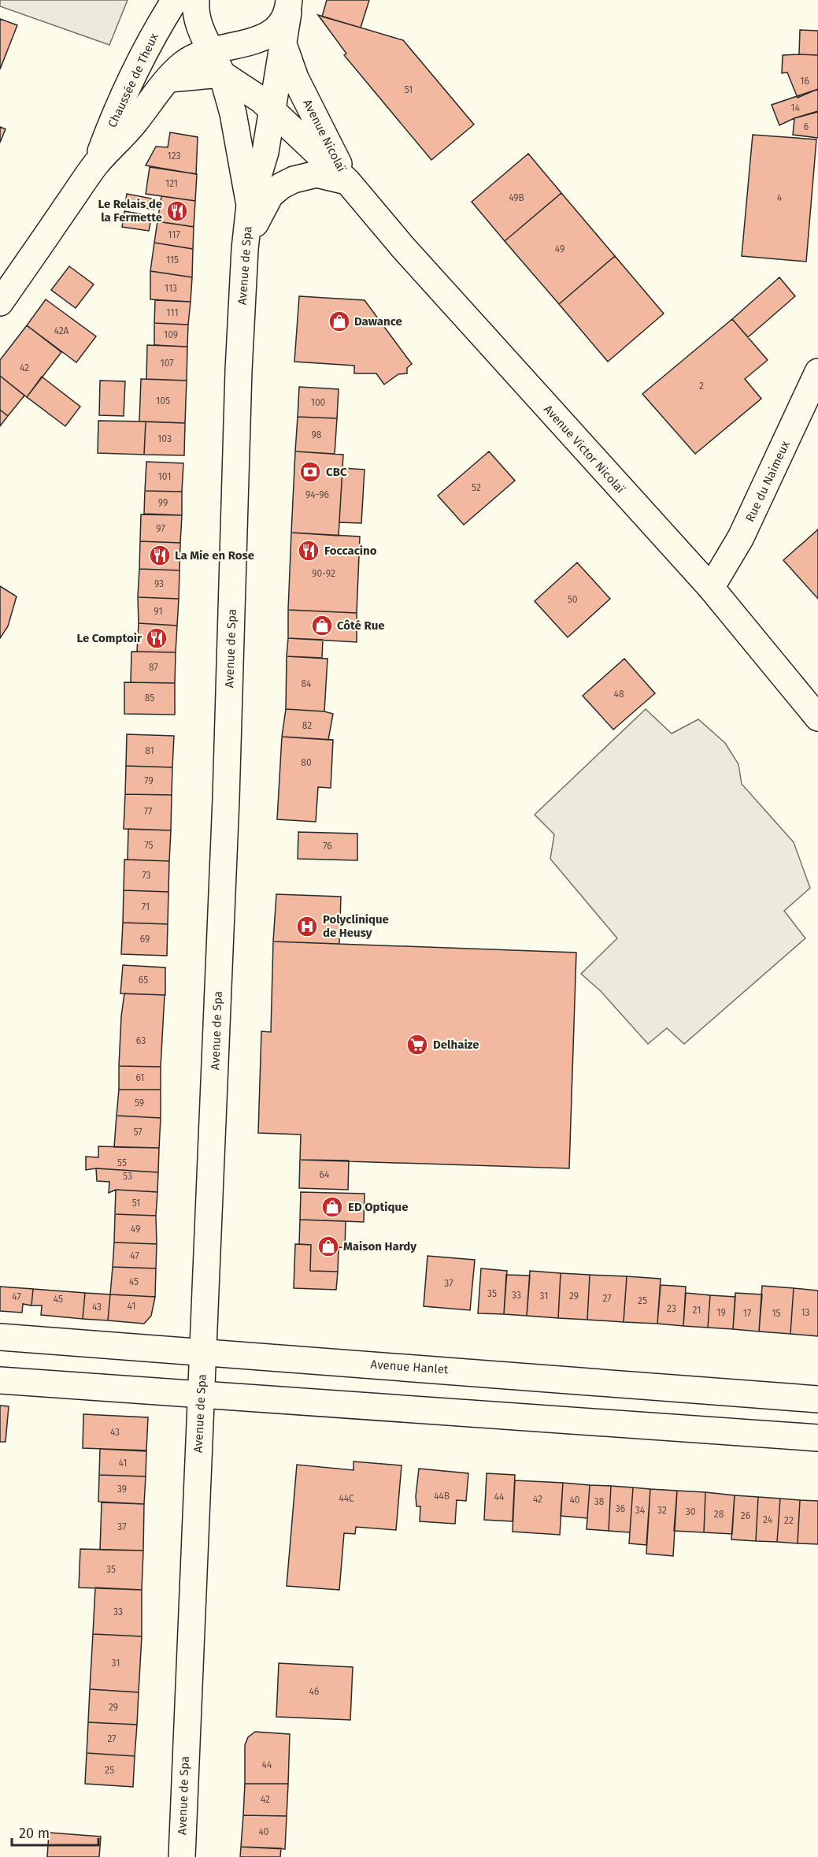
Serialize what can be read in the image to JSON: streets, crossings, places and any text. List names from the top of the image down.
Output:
{
  "streets": {
    "main road": [
      "Chaussée de Theux",
      "Avenue Nicolaï",
      "Avenue de Spa",
      "Avenue Victor Nicolaï",
      "Rue du Naimeux",
      "Avenue Hanlet"
    ]
  },
  "crossings": [
    ["Chaussée de Theux", "Avenue de Spa"],
    ["Avenue Nicolaï", "Avenue de Spa"],
    ["Avenue Nicolaï", "Avenue Victor Nicolaï"],
    ["Avenue de Spa", "Avenue Hanlet"],
    ["Avenue Victor Nicolaï", "Rue du Naimeux"]
  ],
  "places": {
    "restaurant": [
      "Le Relais de la Fermette",
      "Foccacino",
      "La Mie en Rose",
      "Le Comptoir"
    ],
    "shop": [
      "Dawance",
      "Côté Rue",
      "ED Optique",
      "Maison Hardy"
    ],
    "bank": ["CBC"],
    "hospital": ["Polyclinique de Heusy"],
    "supermarket": ["Delhaize"]
  },
  "house_numbers": [
    "16",
    "51",
    "14",
    "6",
    "123",
    "121",
    "49B",
    "4",
    "117",
    "49",
    "115",
    "113",
    "111",
    "42A",
    "109",
    "107",
    "42",
    "2",
    "105",
    "100",
    "98",
    "103",
    "101",
    "52",
    "94-96",
    "99",
    "97",
    "90-92",
    "93",
    "50",
    "91",
    "87",
    "84",
    "48",
    "85",
    "82",
    "81",
    "80",
    "79",
    "77",
    "75",
    "76",
    "73",
    "71",
    "69",
    "65",
    "63",
    "61",
    "59",
    "57",
    "55",
    "64",
    "53",
    "51",
    "49",
    "47",
    "45",
    "37",
    "35",
    "33",
    "31",
    "29",
    "47",
    "27",
    "45",
    "25",
    "41",
    "43",
    "23",
    "21",
    "19",
    "13",
    "17",
    "15",
    "43",
    "41",
    "39",
    "44B",
    "44",
    "44C",
    "42",
    "40",
    "38",
    "36",
    "34",
    "32",
    "30",
    "28",
    "26",
    "24",
    "22",
    "37",
    "35",
    "33",
    "31",
    "46",
    "29",
    "27",
    "44",
    "25",
    "42",
    "40"
  ],
  "scale_bar": "20 m"
}
